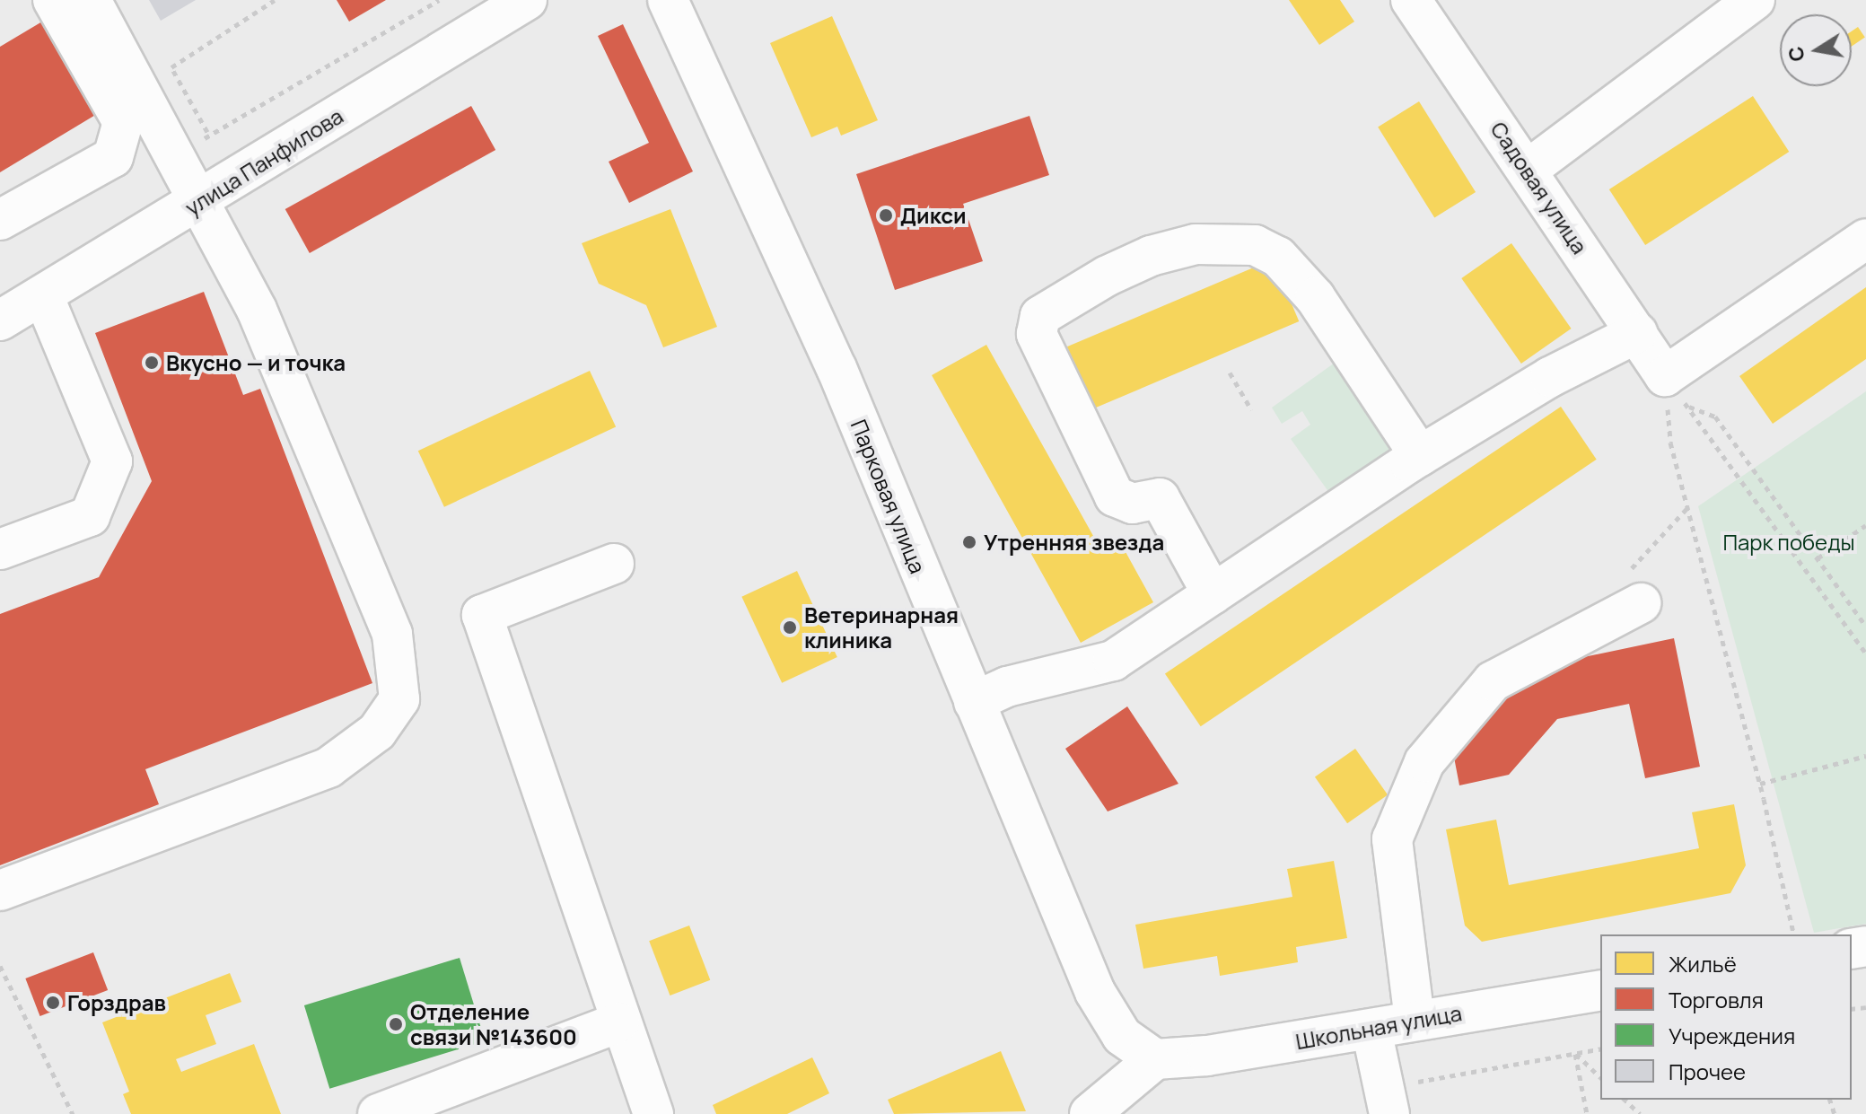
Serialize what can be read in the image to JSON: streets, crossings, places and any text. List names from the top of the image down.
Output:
{
  "streets": {
    "street": [
      "улица Панфилова",
      "Садовая улица",
      "Парковая улица",
      "Школьная улица"
    ]
  },
  "crossings": [
    ["Парковая улица", "Школьная улица"]
  ],
  "parks": ["Парк победы"],
  "places": [
    "Дикси",
    "Вкусно — и точка",
    "Утренняя звезда",
    "Ветеринарная клиника",
    "Горздрав",
    "Отделение связи №143600"
  ],
  "legend": [
    "Жильё",
    "Торговля",
    "Учреждения",
    "Прочее"
  ],
  "north": "left"
}
